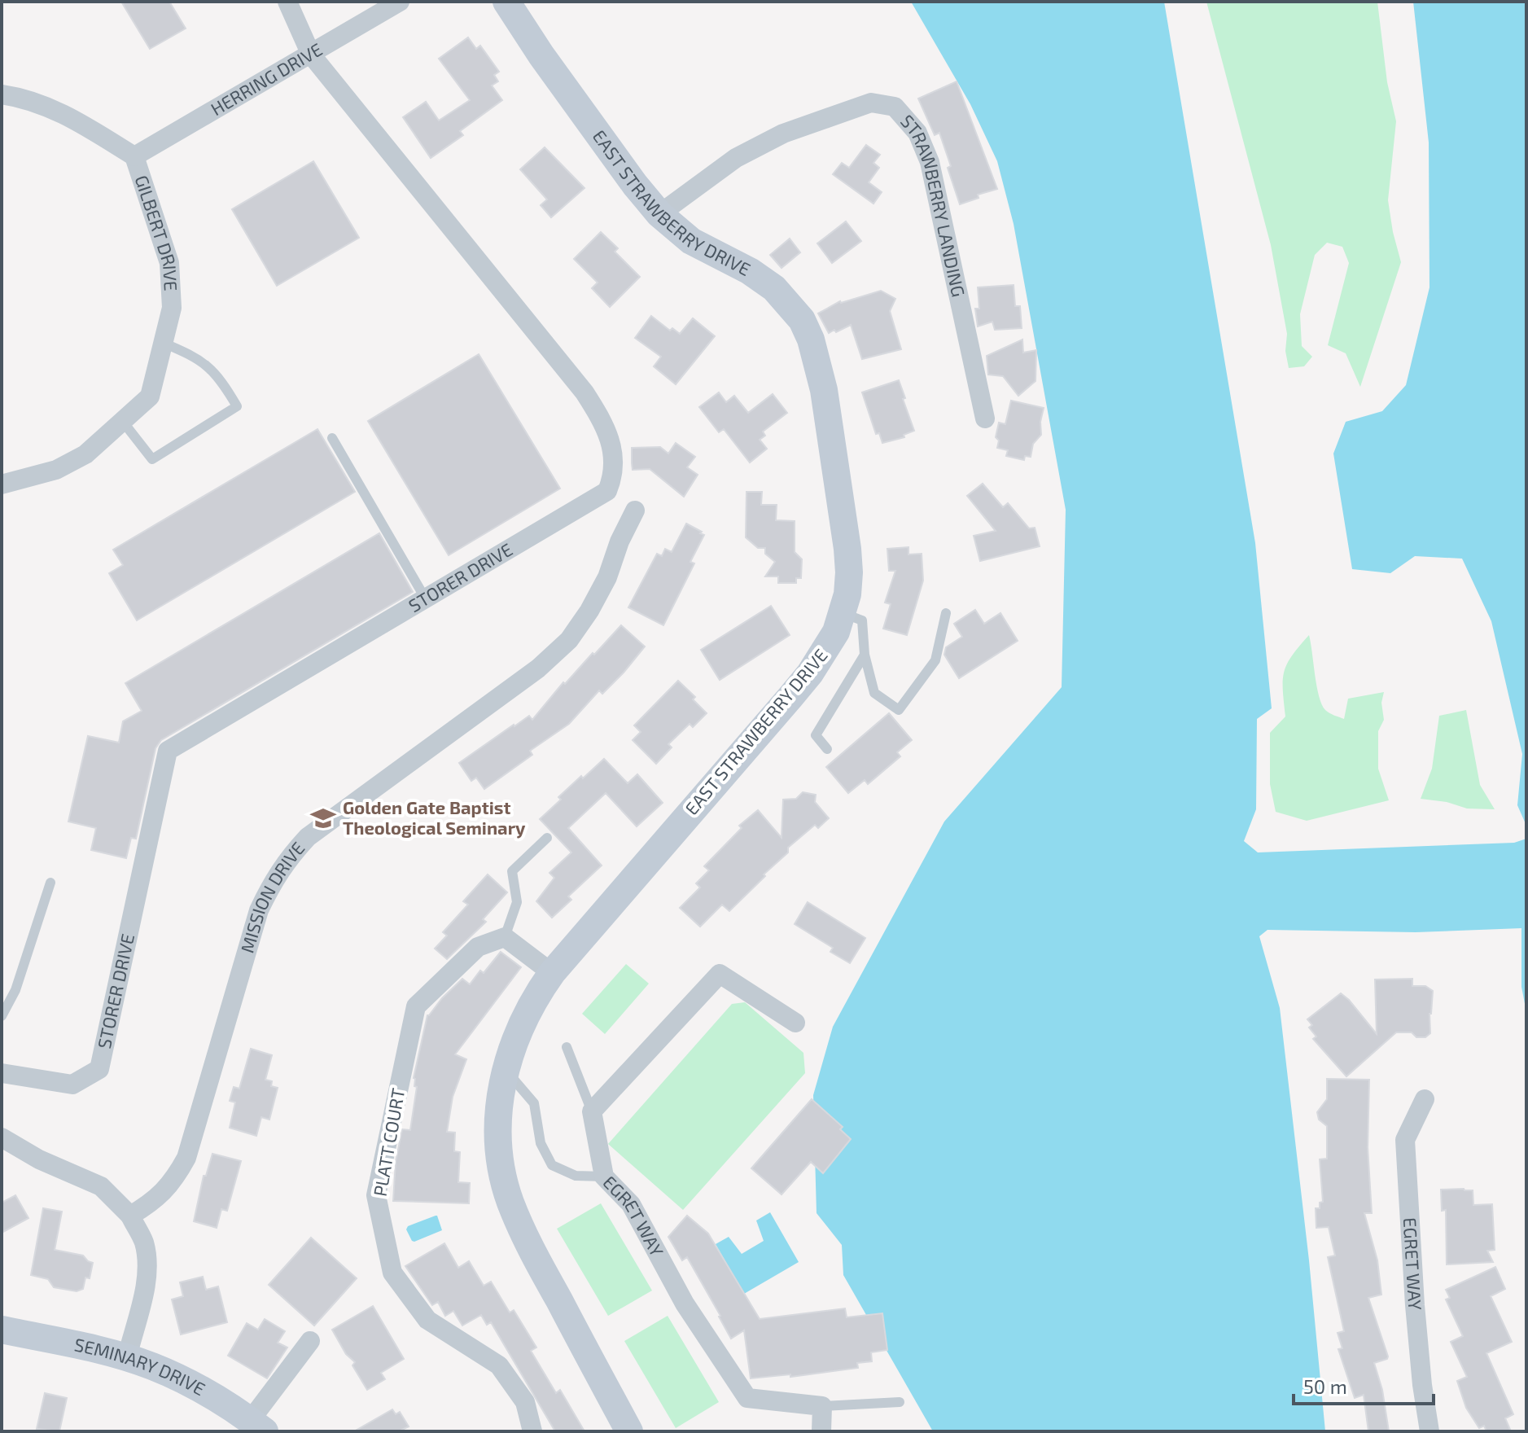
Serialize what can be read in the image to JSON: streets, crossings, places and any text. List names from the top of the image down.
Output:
{
  "streets": {
    "street": [
      "HERRING DRIVE",
      "EAST STRAWBERRY DRIVE",
      "STRAWBERRY LANDING",
      "GILBERT DRIVE",
      "STORER DRIVE",
      "MISSION DRIVE",
      "PLATT COURT",
      "EGRET WAY",
      "SEMINARY DRIVE"
    ]
  },
  "crossings": [
    ["HERRING DRIVE", "GILBERT DRIVE"],
    ["HERRING DRIVE", "STORER DRIVE"],
    ["EAST STRAWBERRY DRIVE", "STRAWBERRY LANDING"]
  ],
  "places": {
    "school or university": ["Golden Gate Baptist Theological Seminary"]
  },
  "scale_bar": "50 m"
}
